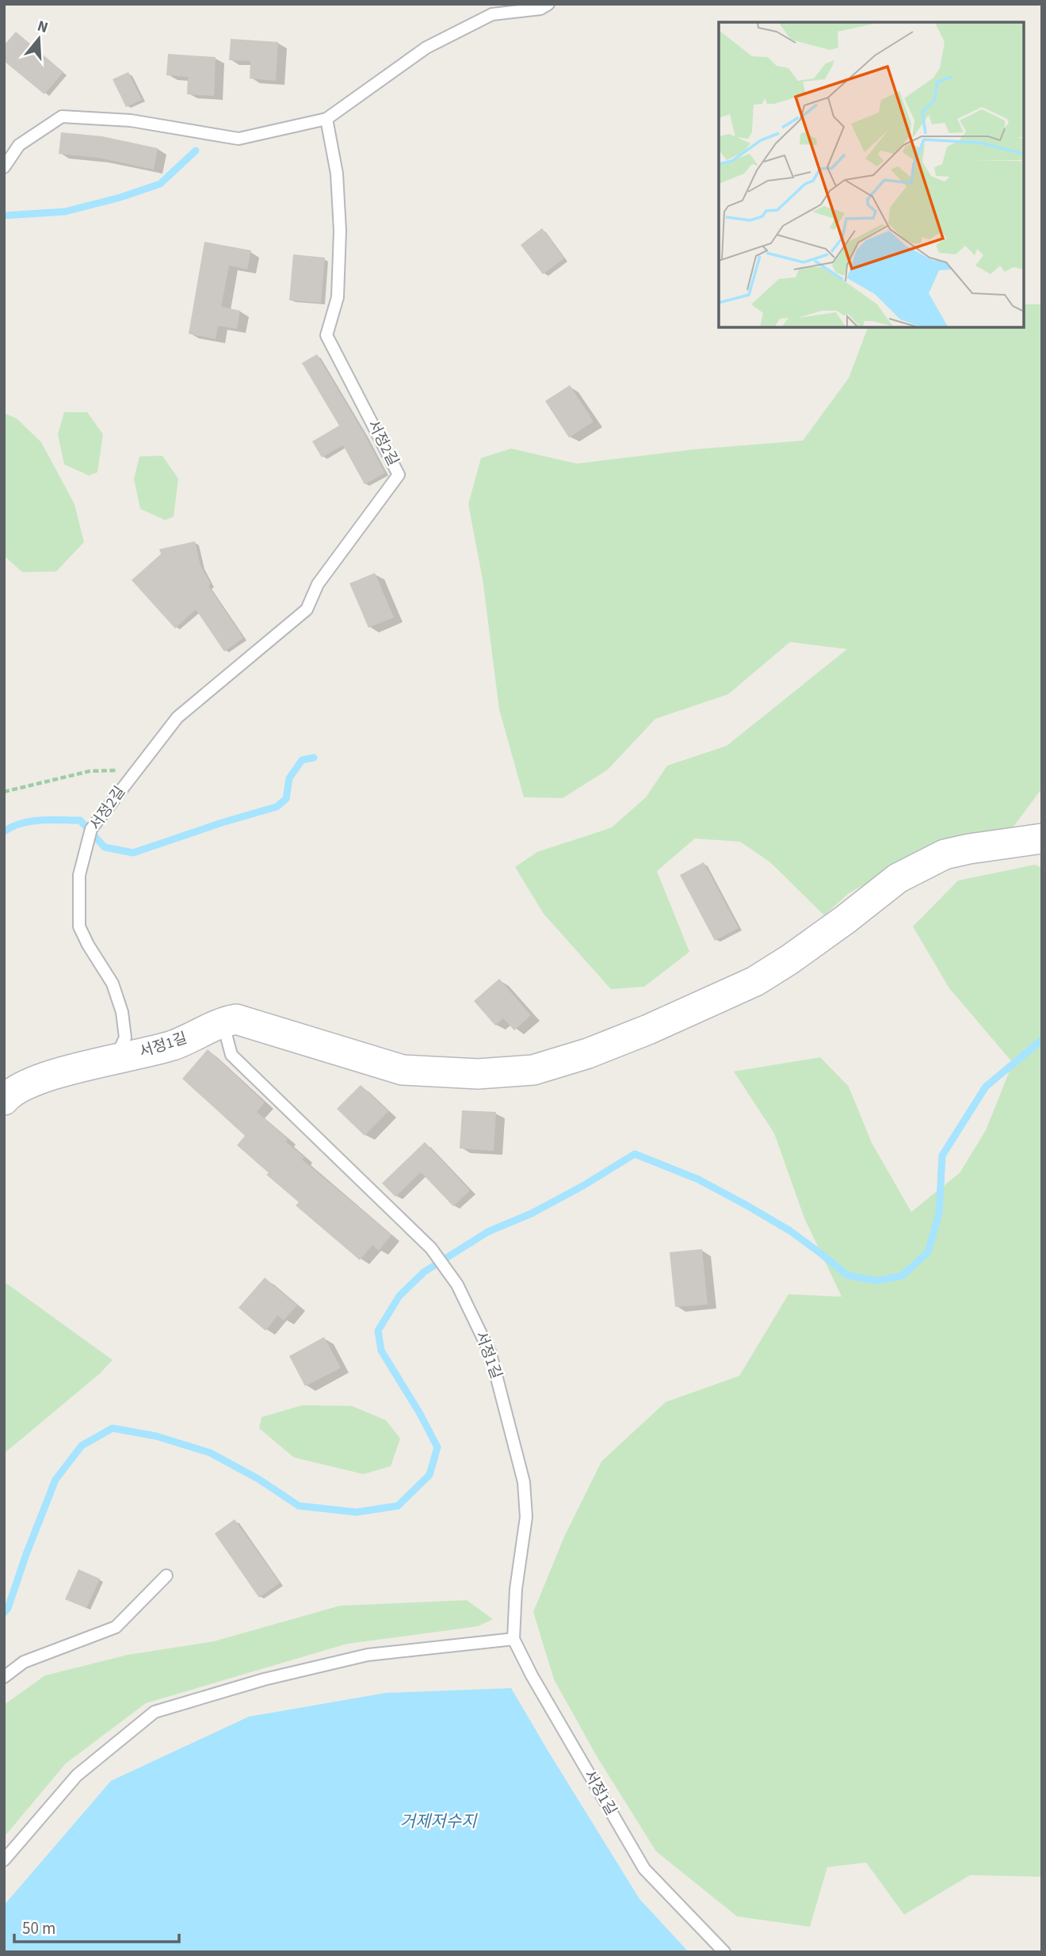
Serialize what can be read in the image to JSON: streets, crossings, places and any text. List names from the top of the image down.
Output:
{
  "streets": {
    "street": ["서정1길"],
    "lane": ["서정2길"]
  },
  "crossings": [
    ["서정2길", "서정1길"]
  ],
  "water": ["거제저수지"],
  "scale_bar": "50 m",
  "north": "top"
}
